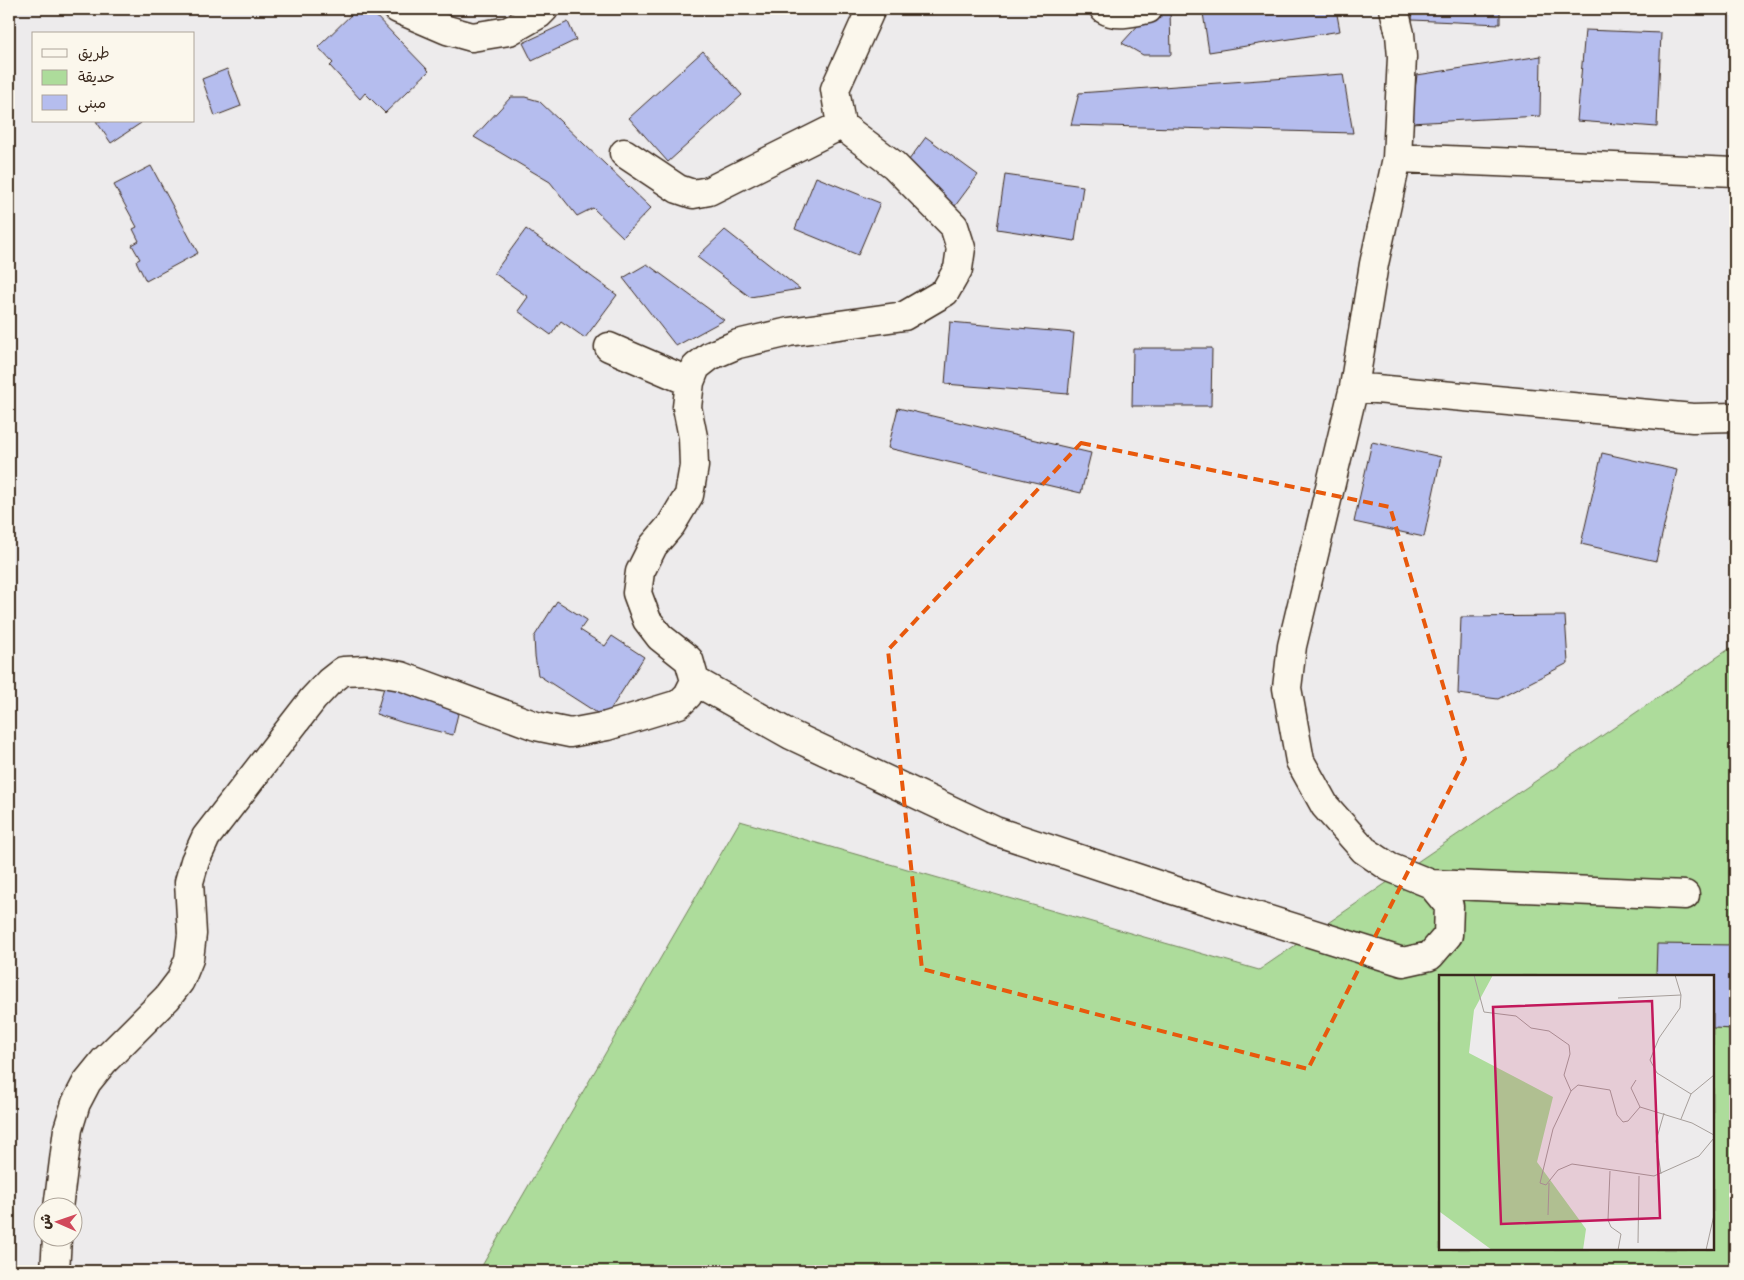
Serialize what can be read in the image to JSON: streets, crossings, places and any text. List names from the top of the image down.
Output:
{
  "legend": ["طريق", "حديقة", "مبنى"],
  "north": "left"
}
